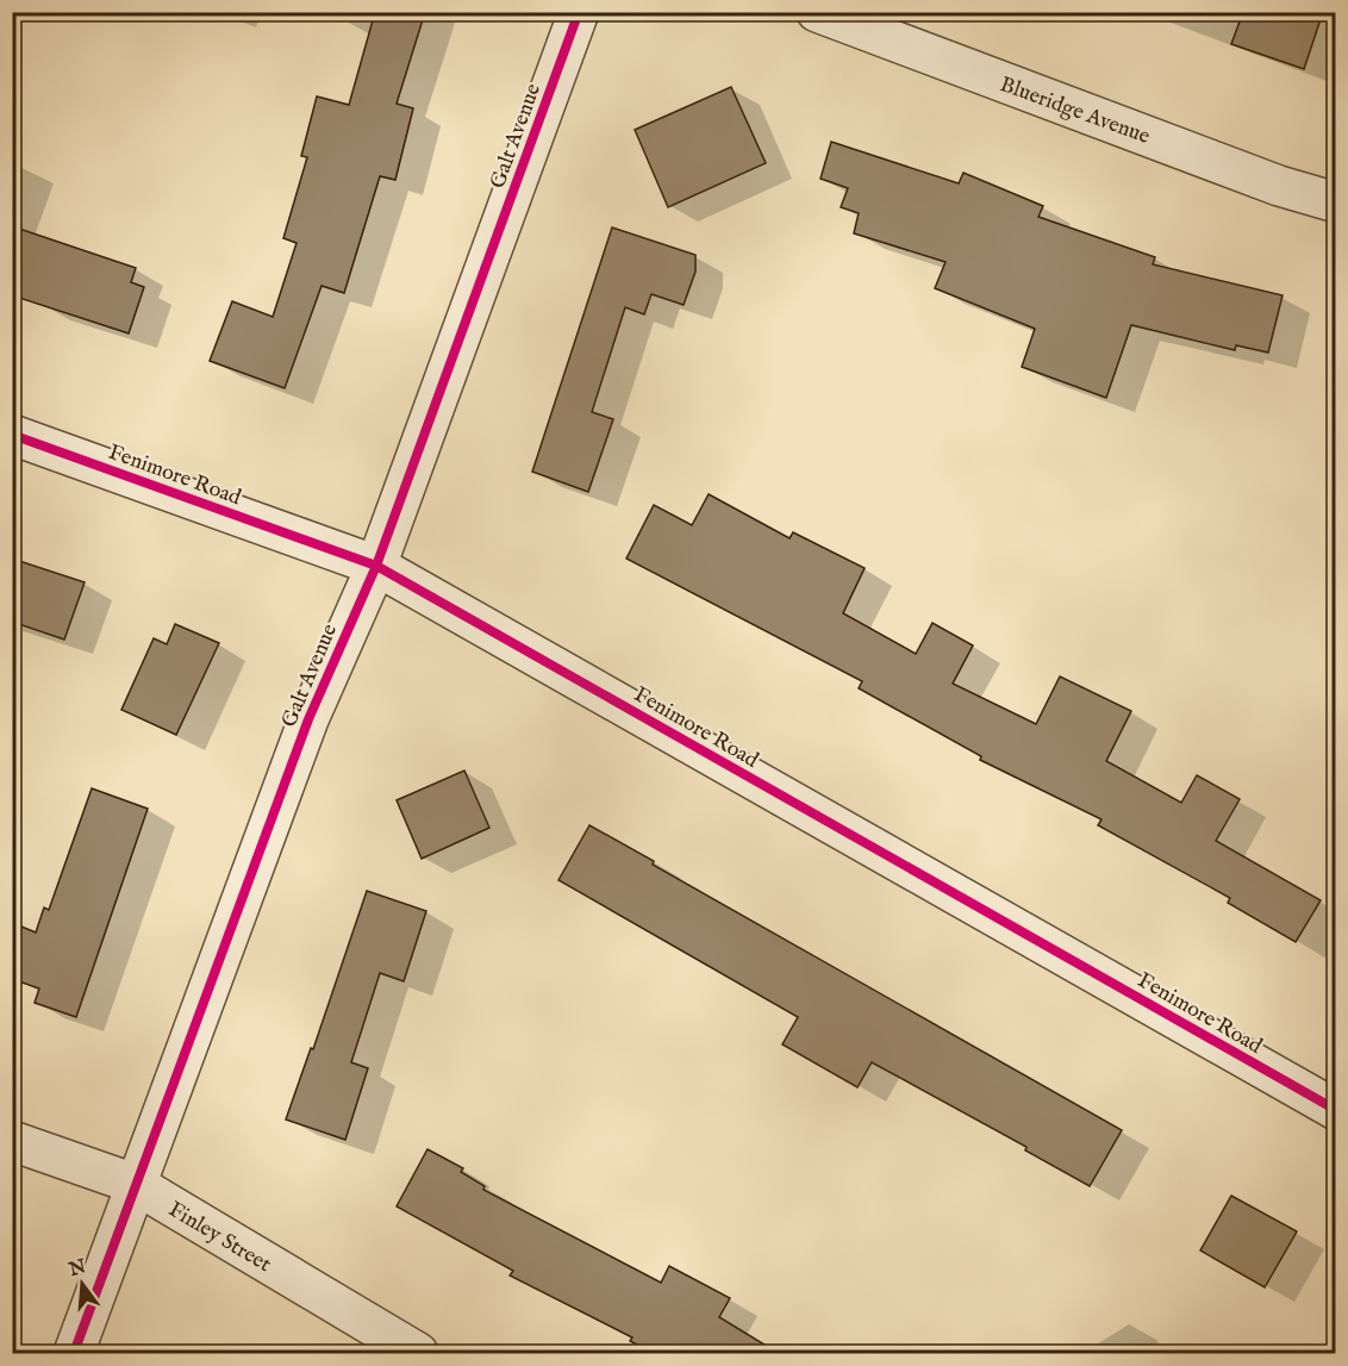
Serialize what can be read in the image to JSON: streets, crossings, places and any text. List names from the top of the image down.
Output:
{
  "streets": {
    "street": [
      "Blueridge Avenue",
      "Galt Avenue",
      "Fenimore Road",
      "Finley Street"
    ]
  },
  "crossings": [
    ["Galt Avenue", "Fenimore Road"],
    ["Galt Avenue", "Finley Street"]
  ],
  "north": "top"
}
